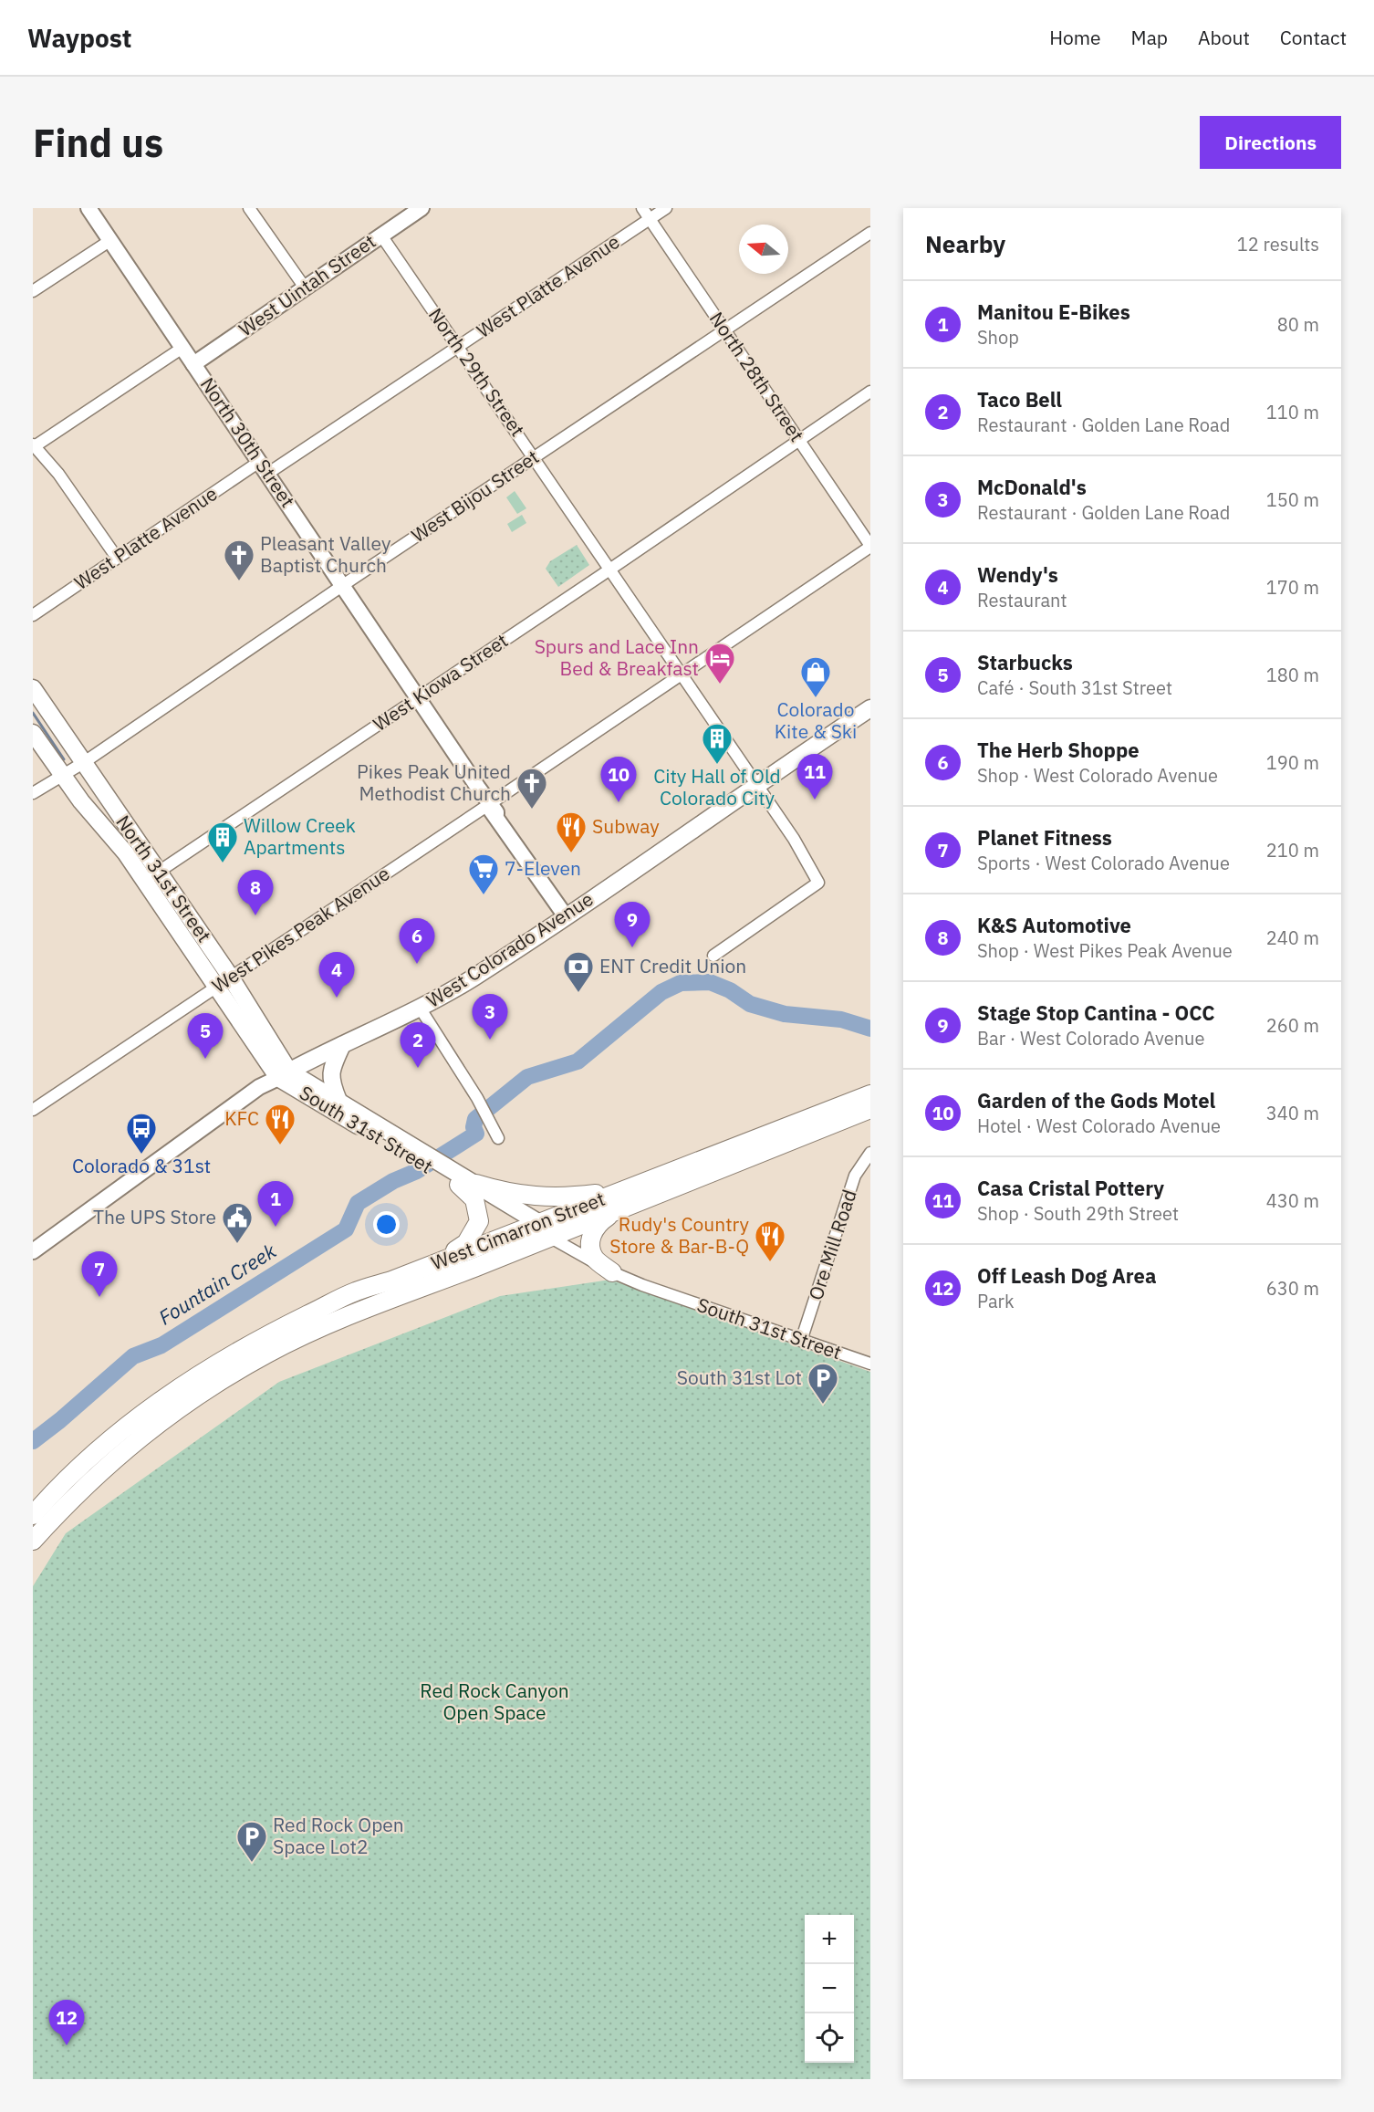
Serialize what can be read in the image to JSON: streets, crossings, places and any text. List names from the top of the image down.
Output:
{
  "streets": {
    "highway": ["West Cimarron Street"],
    "main road": [
      "West Uintah Street",
      "North 30th Street",
      "North 31st Street",
      "West Colorado Avenue",
      "South 31st Street"
    ],
    "street": [
      "West Platte Avenue",
      "North 29th Street",
      "North 28th Street",
      "West Bijou Street",
      "West Kiowa Street",
      "West Pikes Peak Avenue",
      "Ore Mill Road"
    ]
  },
  "crossings": [
    ["West Uintah Street", "North 29th Street"],
    ["West Uintah Street", "North 30th Street"],
    ["West Platte Avenue", "North 29th Street"],
    ["West Platte Avenue", "North 28th Street"],
    ["West Platte Avenue", "North 30th Street"],
    ["North 29th Street", "West Bijou Street"],
    ["North 29th Street", "West Kiowa Street"],
    ["North 29th Street", "West Pikes Peak Avenue"],
    ["North 29th Street", "West Colorado Avenue"],
    ["North 28th Street", "West Bijou Street"],
    ["North 28th Street", "West Kiowa Street"],
    ["North 28th Street", "West Pikes Peak Avenue"],
    ["North 30th Street", "West Bijou Street"],
    ["North 30th Street", "West Kiowa Street"],
    ["North 30th Street", "West Pikes Peak Avenue"],
    ["North 30th Street", "West Colorado Avenue"],
    ["West Bijou Street", "North 31st Street"],
    ["West Kiowa Street", "North 31st Street"],
    ["North 31st Street", "West Pikes Peak Avenue"],
    ["North 31st Street", "South 31st Street"],
    ["West Pikes Peak Avenue", "South 31st Street"],
    ["West Colorado Avenue", "South 31st Street"],
    ["South 31st Street", "West Cimarron Street"],
    ["South 31st Street", "Ore Mill Road"]
  ],
  "water": ["Fountain Creek"],
  "parks": ["Red Rock Canyon Open Space"],
  "places": {
    "church": ["Pleasant Valley Baptist Church", "Pikes Peak United Methodist Church"],
    "hotel": ["Spurs and Lace Inn Bed & Breakfast"],
    "shop": ["Colorado Kite & Ski"],
    "building": ["City Hall of Old Colorado City", "Willow Creek Apartments"],
    "restaurant": ["Subway", "KFC", "Rudy's Country Store & Bar-B-Q"],
    "supermarket": ["7-Eleven"],
    "bank": ["ENT Credit Union"],
    "bus stop": ["Colorado & 31st"],
    "public building": ["The UPS Store"],
    "parking": ["South 31st Lot", "Red Rock Open Space Lot2"]
  },
  "north": "left",
  "page": {
    "header": "Waypost",
    "nav": [
      "Home",
      "Map",
      "About",
      "Contact"
    ],
    "buttons": "Directions",
    "title": "Find us",
    "heading": ["Nearby", "12 results"],
    "list": [
      {
        "mark": "1",
        "name": "Manitou E-Bikes",
        "note": "Shop",
        "value": "80 m"
      },
      {
        "mark": "2",
        "name": "Taco Bell",
        "note": "Restaurant · Golden Lane Road",
        "value": "110 m"
      },
      {
        "mark": "3",
        "name": "McDonald's",
        "note": "Restaurant · Golden Lane Road",
        "value": "150 m"
      },
      {
        "mark": "4",
        "name": "Wendy's",
        "note": "Restaurant",
        "value": "170 m"
      },
      {
        "mark": "5",
        "name": "Starbucks",
        "note": "Café · South 31st Street",
        "value": "180 m"
      },
      {
        "mark": "6",
        "name": "The Herb Shoppe",
        "note": "Shop · West Colorado Avenue",
        "value": "190 m"
      },
      {
        "mark": "7",
        "name": "Planet Fitness",
        "note": "Sports · West Colorado Avenue",
        "value": "210 m"
      },
      {
        "mark": "8",
        "name": "K&S Automotive",
        "note": "Shop · West Pikes Peak Avenue",
        "value": "240 m"
      },
      {
        "mark": "9",
        "name": "Stage Stop Cantina - OCC",
        "note": "Bar · West Colorado Avenue",
        "value": "260 m"
      },
      {
        "mark": "10",
        "name": "Garden of the Gods Motel",
        "note": "Hotel · West Colorado Avenue",
        "value": "340 m"
      },
      {
        "mark": "11",
        "name": "Casa Cristal Pottery",
        "note": "Shop · South 29th Street",
        "value": "430 m"
      },
      {
        "mark": "12",
        "name": "Off Leash Dog Area",
        "note": "Park",
        "value": "630 m"
      }
    ],
    "pins": [
      "11",
      "10",
      "8",
      "9",
      "6",
      "4",
      "3",
      "5",
      "2",
      "1",
      "7",
      "12"
    ],
    "map_buttons": ["+", "−"]
  }
}
